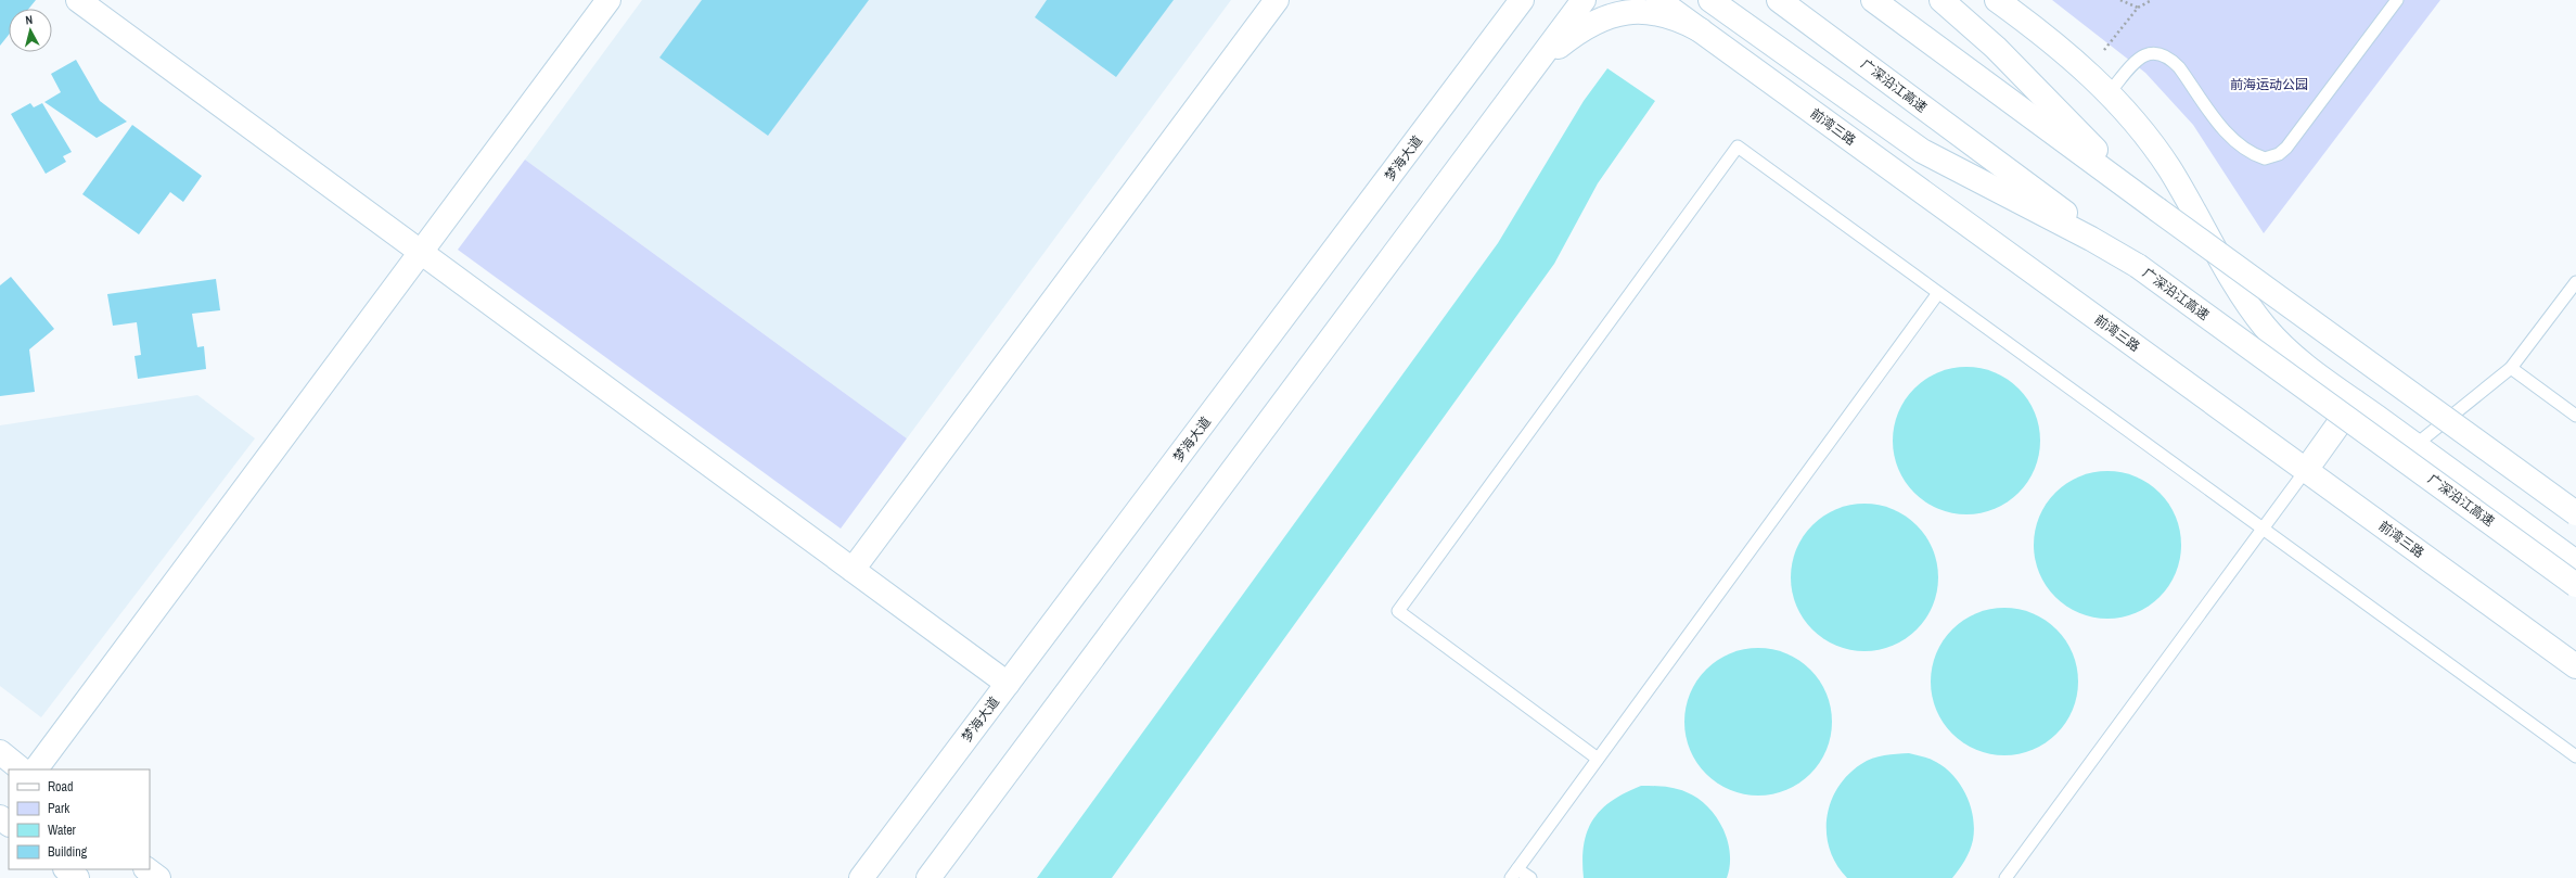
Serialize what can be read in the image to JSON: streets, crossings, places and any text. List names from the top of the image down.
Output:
{
  "streets": {
    "main road": ["广深沿江高速", "前湾三路", "梦海大道"]
  },
  "parks": ["前海运动公园"],
  "legend": [
    "Road",
    "Park",
    "Water",
    "Building"
  ],
  "north": "top"
}
